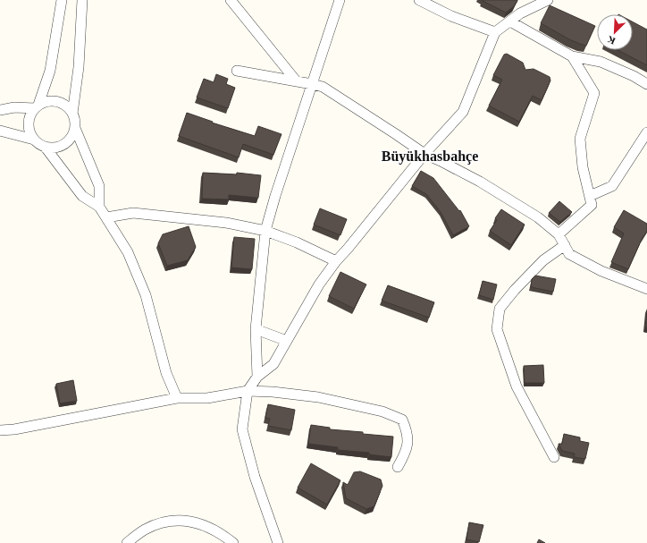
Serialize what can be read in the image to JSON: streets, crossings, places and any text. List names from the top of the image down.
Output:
{
  "districts": ["Büyükhasbahçe"],
  "north": "bottom left"
}
